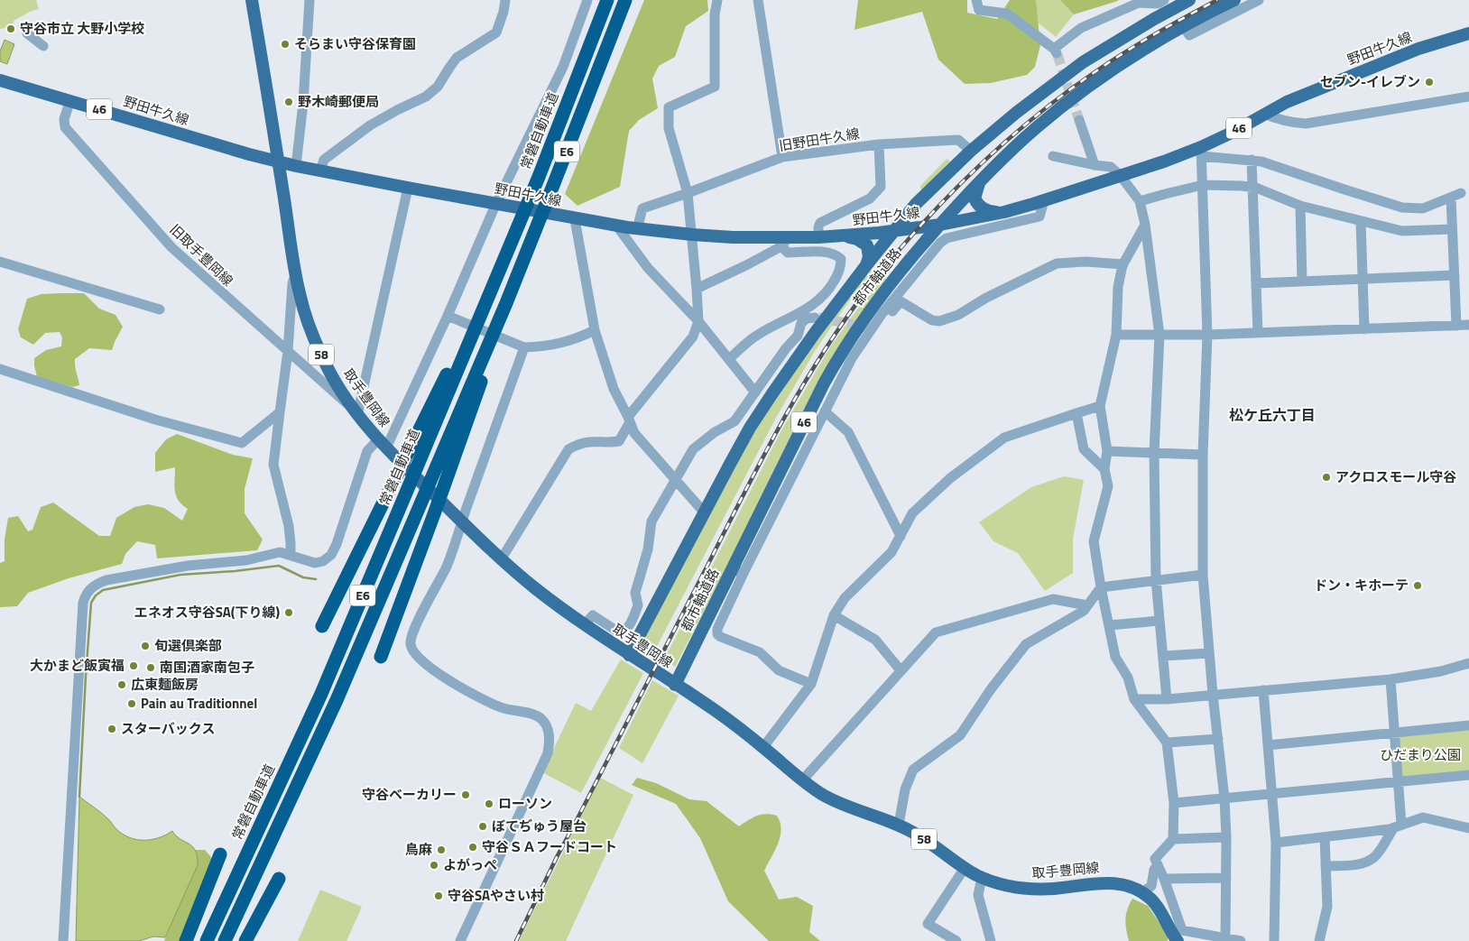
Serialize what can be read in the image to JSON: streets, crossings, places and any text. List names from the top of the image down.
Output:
{
  "streets": {
    "highway": ["常磐自動車道", "E6"],
    "main road": [
      "野田牛久線",
      "46",
      "都市軸道路",
      "58",
      "取手豊岡線"
    ],
    "street": ["旧野田牛久線", "旧取手豊岡線"]
  },
  "crossings": [
    ["野田牛久線", "旧野田牛久線"],
    ["野田牛久線", "旧取手豊岡線"],
    ["野田牛久線", "都市軸道路"],
    ["野田牛久線", "取手豊岡線"],
    ["旧野田牛久線", "都市軸道路"],
    ["旧取手豊岡線", "取手豊岡線"],
    ["都市軸道路", "取手豊岡線"]
  ],
  "districts": ["松ケ丘六丁目"],
  "parks": ["ひだまり公園"],
  "places": [
    "守谷市立 大野小学校",
    "そらまい守谷保育園",
    "セブン-イレブン",
    "野木崎郵便局",
    "アクロスモール守谷",
    "ドン・キホーテ",
    "エネオス守谷SA(下り線)",
    "旬選倶楽部",
    "大かまど飯寅福",
    "南国酒家南包子",
    "広東麺飯房",
    "Pain au Traditionnel",
    "スターバックス",
    "守谷ベーカリー",
    "ローソン",
    "ぼてぢゅう屋台",
    "守谷ＳＡフードコート",
    "鳥麻",
    "よがっぺ",
    "守谷SAやさい村"
  ]
}
